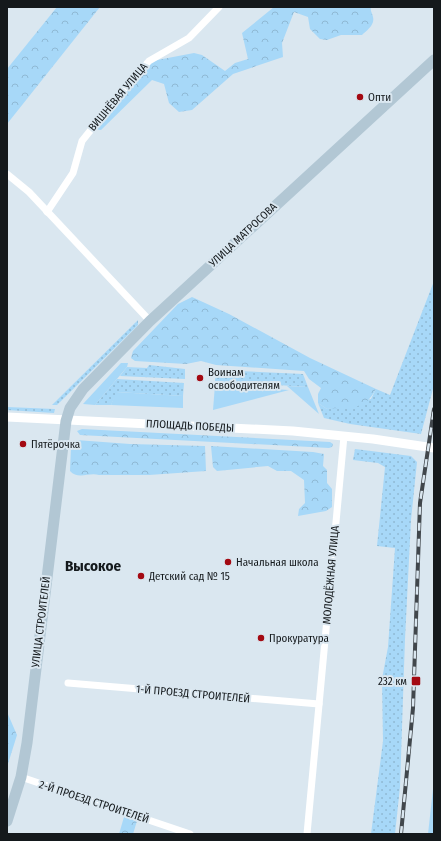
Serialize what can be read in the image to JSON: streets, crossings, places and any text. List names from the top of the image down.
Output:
{
  "streets": {
    "main road": ["УЛИЦА МАТРОСОВА", "УЛИЦА СТРОИТЕЛЕЙ"],
    "street": [
      "ВИШНЁВАЯ УЛИЦА",
      "ПЛОЩАДЬ ПОБЕДЫ",
      "МОЛОДЁЖНАЯ УЛИЦА",
      "1-Й ПРОЕЗД СТРОИТЕЛЕЙ",
      "2-Й ПРОЕЗД СТРОИТЕЛЕЙ"
    ]
  },
  "crossings": [
    ["УЛИЦА МАТРОСОВА", "ПЛОЩАДЬ ПОБЕДЫ"],
    ["УЛИЦА МАТРОСОВА", "УЛИЦА СТРОИТЕЛЕЙ"],
    ["ПЛОЩАДЬ ПОБЕДЫ", "МОЛОДЁЖНАЯ УЛИЦА"],
    ["ПЛОЩАДЬ ПОБЕДЫ", "УЛИЦА СТРОИТЕЛЕЙ"],
    ["МОЛОДЁЖНАЯ УЛИЦА", "1-Й ПРОЕЗД СТРОИТЕЛЕЙ"],
    ["УЛИЦА СТРОИТЕЛЕЙ", "2-Й ПРОЕЗД СТРОИТЕЛЕЙ"]
  ],
  "districts": ["Высокое"],
  "places": {
    "other": [
      "Опти",
      "Воинам освободителям",
      "Пятёрочка",
      "Начальная школа",
      "Детский сад № 15",
      "Прокуратура"
    ],
    "transit": ["232 км"]
  }
}
